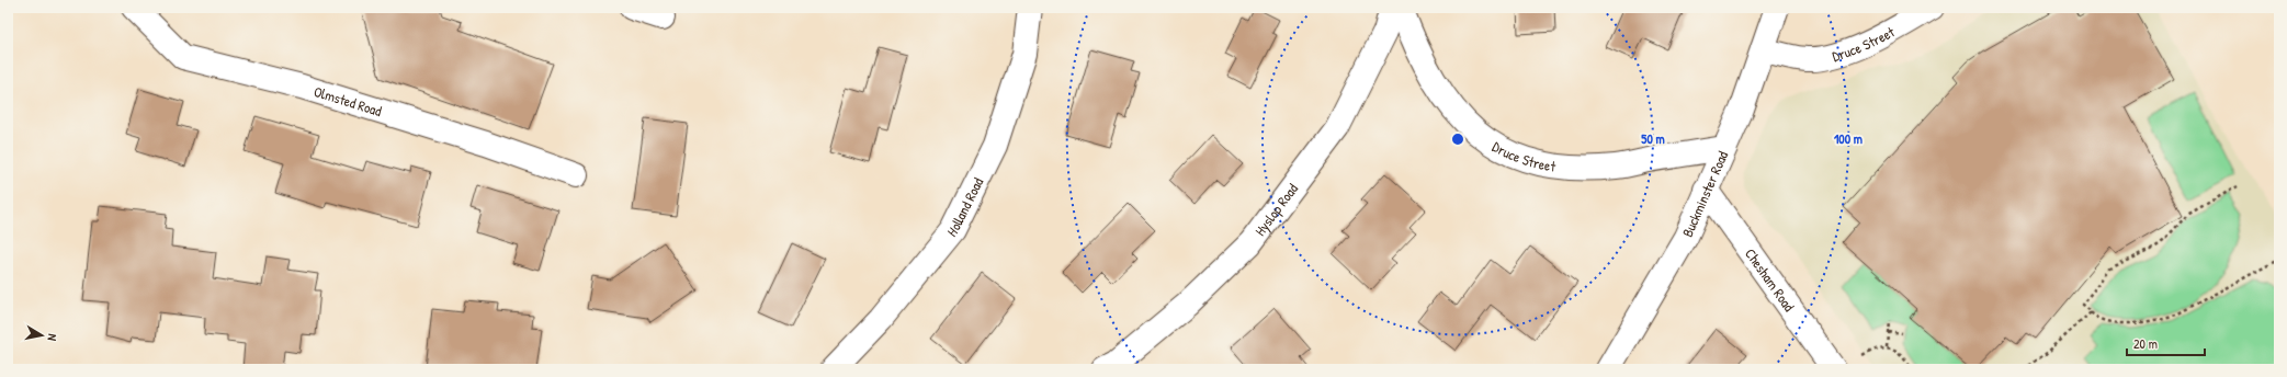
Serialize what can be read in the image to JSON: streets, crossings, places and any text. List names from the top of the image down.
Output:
{
  "streets": {
    "street": [
      "Druce Street",
      "Olmsted Road",
      "Buckminster Road",
      "Holland Road",
      "Hyslop Road",
      "Chesham Road"
    ]
  },
  "crossings": [
    ["Druce Street", "Buckminster Road"],
    ["Buckminster Road", "Chesham Road"]
  ],
  "scale_bar": "20 m",
  "north": "right",
  "rings": ["50 m", "100 m"]
}
